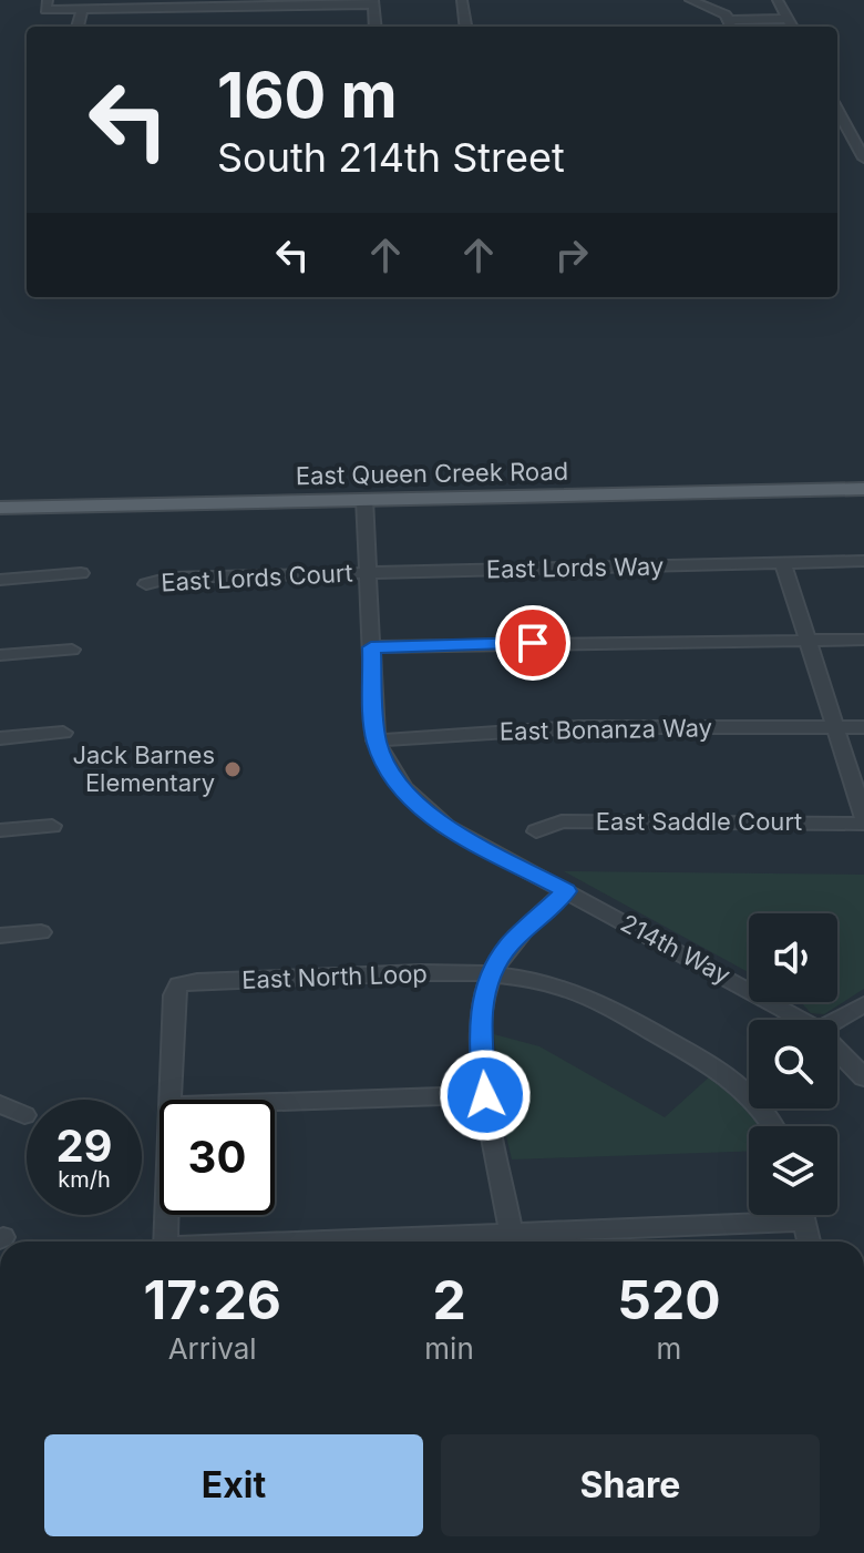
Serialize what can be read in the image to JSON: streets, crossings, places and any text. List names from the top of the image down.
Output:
{
  "streets": {
    "main road": ["East Queen Creek Road"],
    "street": [
      "East Lords Way",
      "East Lords Court",
      "East Bonanza Way",
      "East Saddle Court",
      "214th Way",
      "East North Loop"
    ]
  },
  "crossings": [
    ["East Lords Way", "East Lords Court"],
    ["East Bonanza Way", "214th Way"]
  ],
  "places": ["Jack Barnes Elementary"],
  "page": {
    "turn": ["160 m", "South 214th Street"],
    "speed": "29 km/h",
    "limit": "30",
    "eta": [
      "17:26",
      "Arrival",
      "2",
      "min",
      "520",
      "m"
    ],
    "buttons": ["Exit", "Share"]
  }
}
